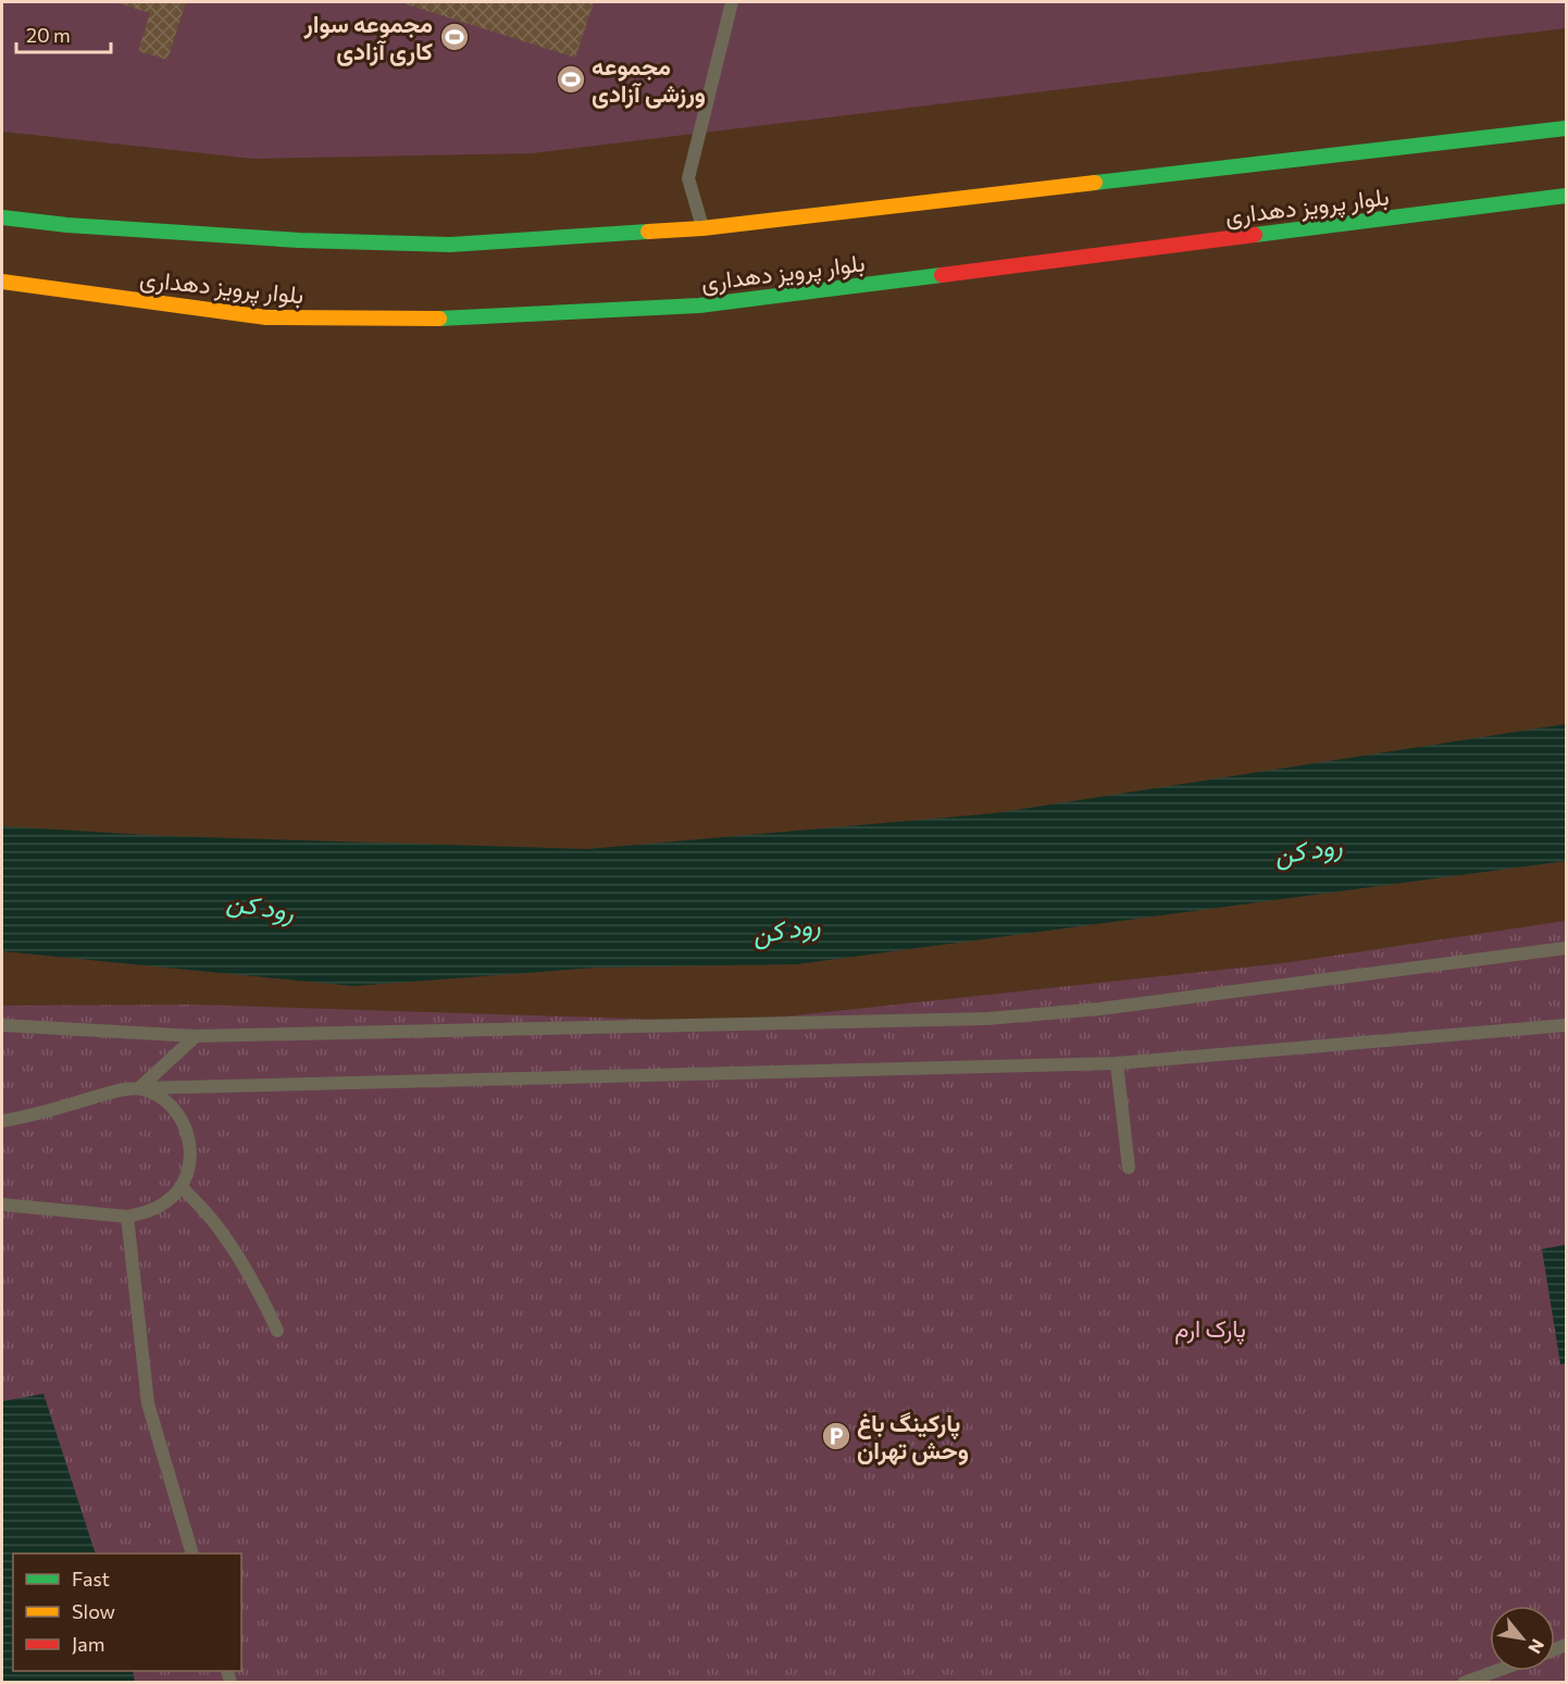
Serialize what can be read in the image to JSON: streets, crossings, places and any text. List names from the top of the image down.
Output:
{
  "streets": {
    "main road": ["بلوار پرویز دهداری"]
  },
  "water": ["رود کن"],
  "parks": ["پارک ارم"],
  "places": {
    "sports": ["مجموعه سوار کاری آزادی", "مجموعه ورزشی آزادی"],
    "parking": ["پارکینگ باغ وحش تهران"]
  },
  "legend": ["Fast", "Slow", "Jam"],
  "scale_bar": "20 m",
  "north": "bottom right"
}
